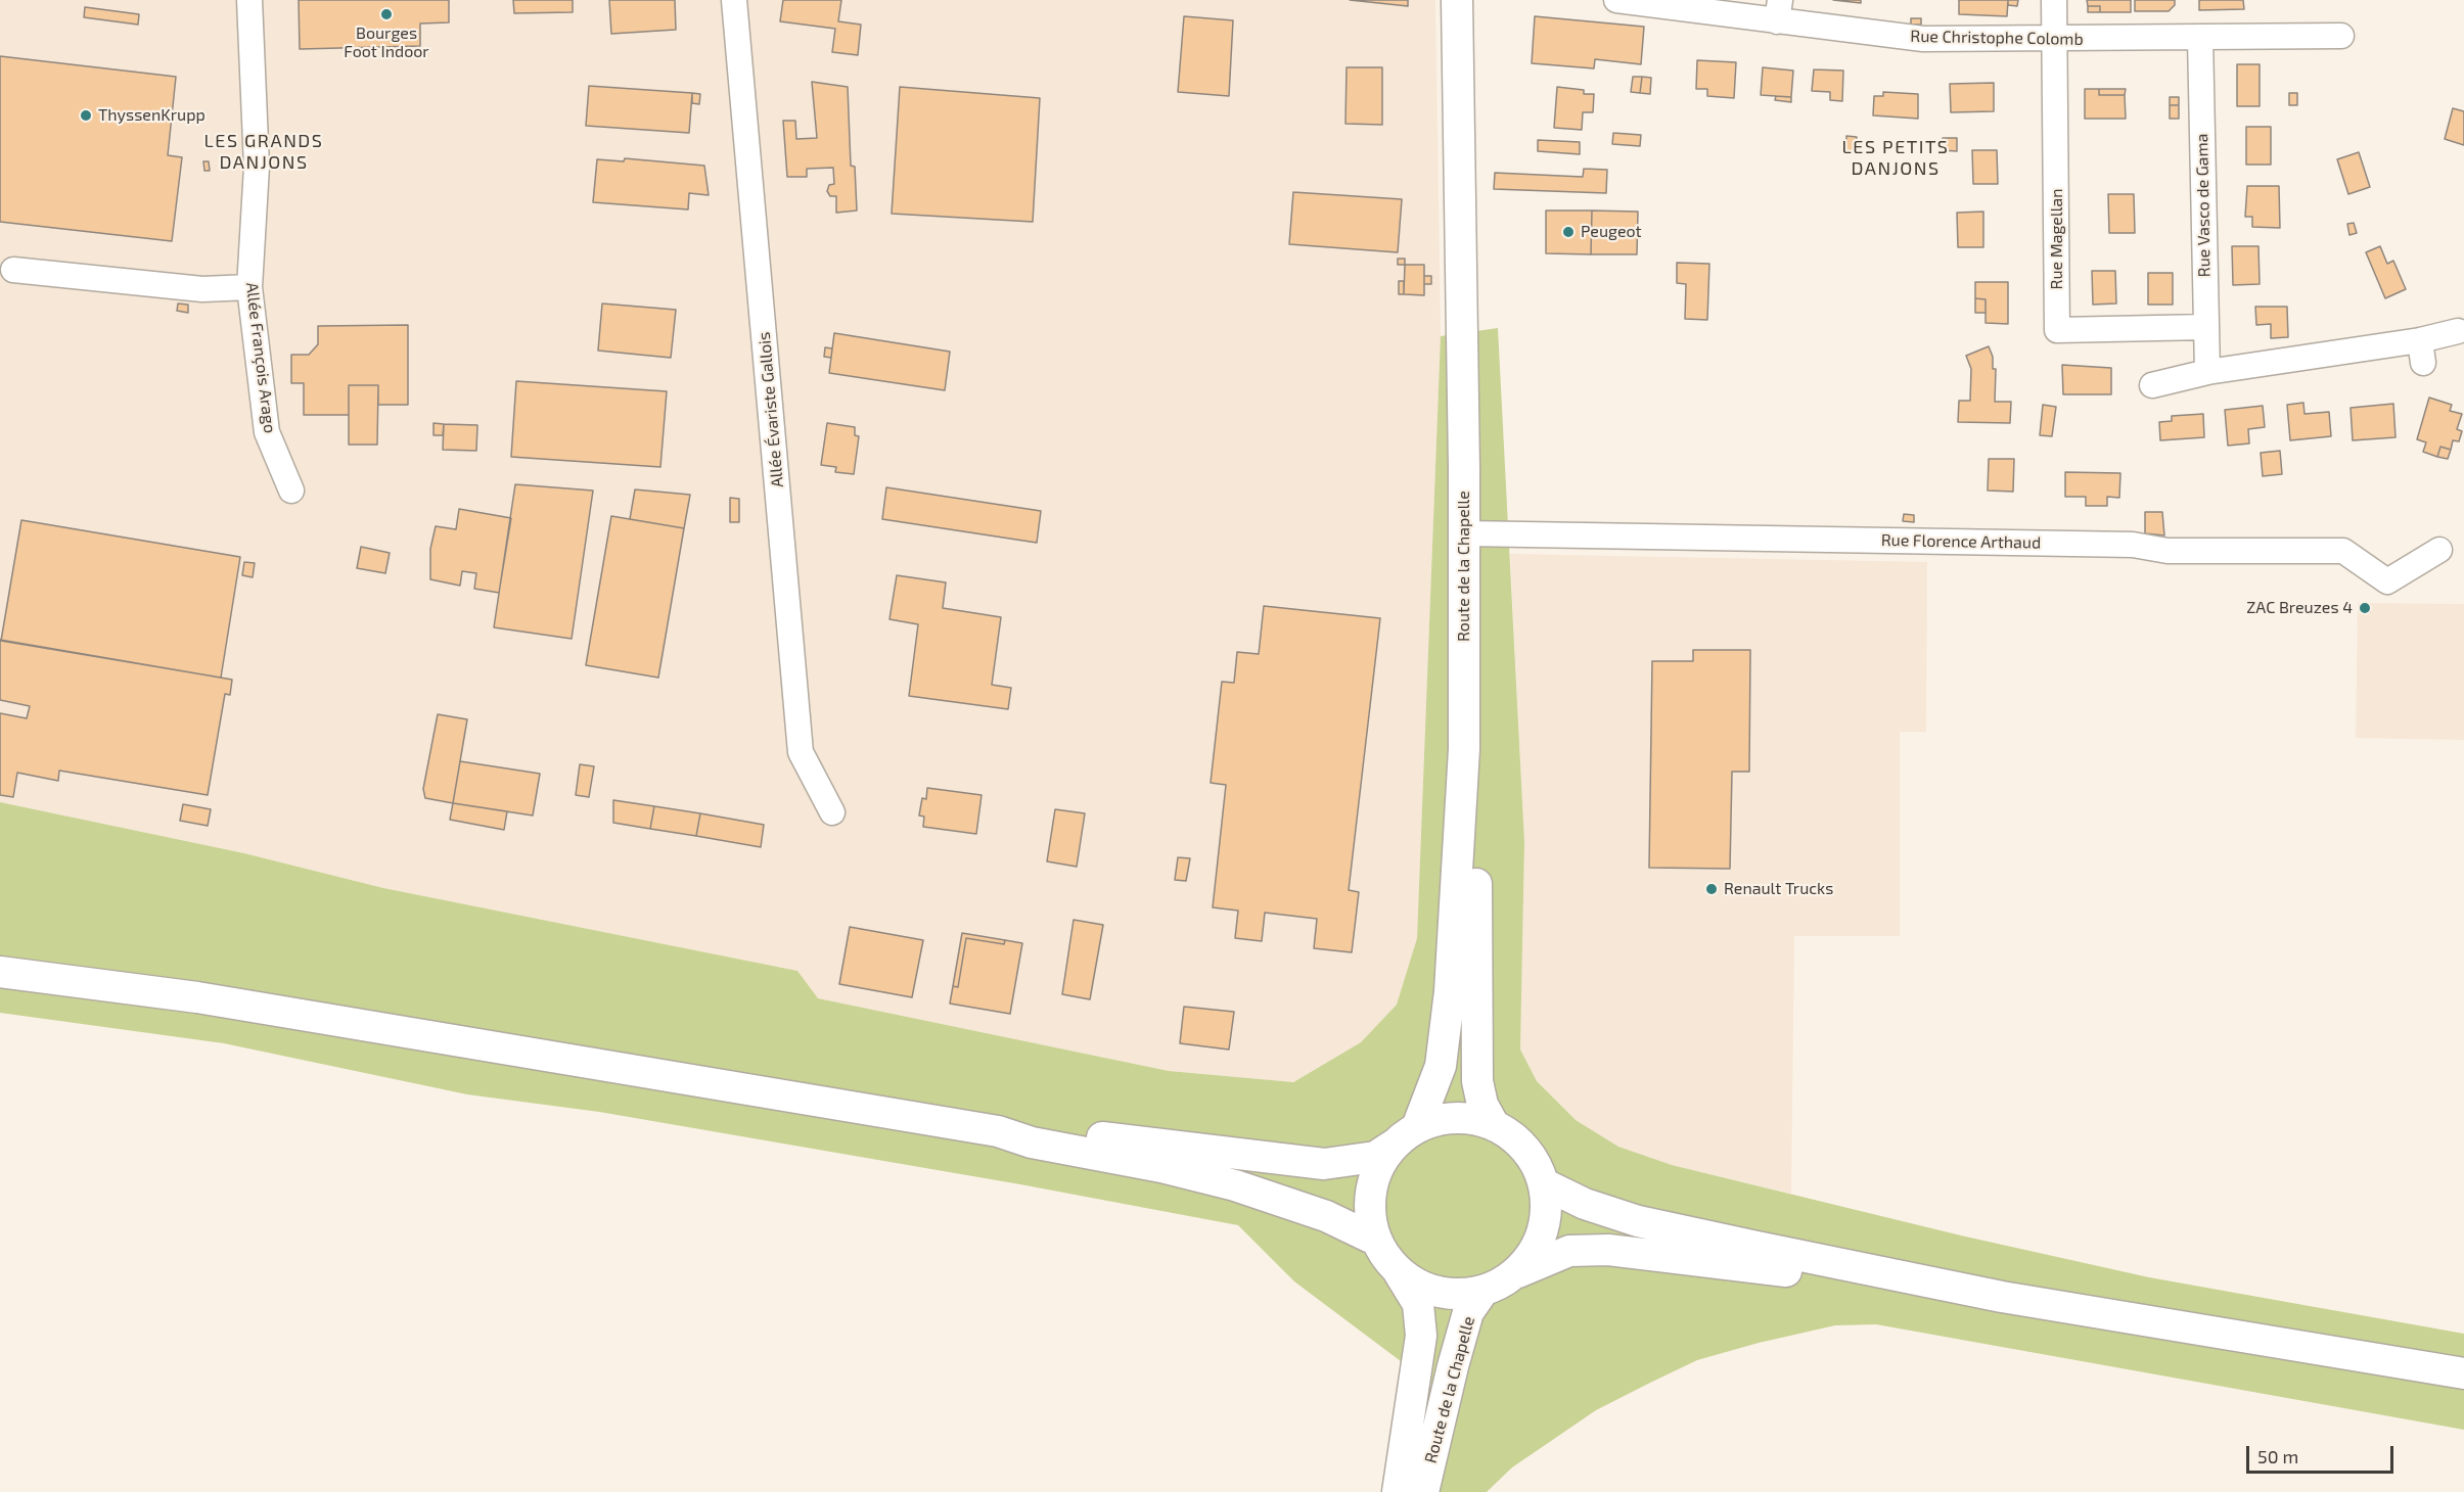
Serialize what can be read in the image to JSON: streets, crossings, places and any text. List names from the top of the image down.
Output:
{
  "streets": {
    "main road": ["Route de la Chapelle"],
    "street": [
      "Rue Christophe Colomb",
      "Rue Vasco de Gama",
      "Rue Magellan",
      "Allée François Arago",
      "Allée Évariste Gallois",
      "Rue Florence Arthaud"
    ]
  },
  "crossings": [
    ["Rue Christophe Colomb", "Rue Vasco de Gama"],
    ["Rue Christophe Colomb", "Rue Magellan"],
    ["Rue Vasco de Gama", "Rue Magellan"],
    ["Rue Florence Arthaud", "Route de la Chapelle"]
  ],
  "districts": ["LES GRANDS DANJONS", "LES PETITS DANJONS"],
  "places": [
    "Bourges Foot Indoor",
    "ThyssenKrupp",
    "Peugeot",
    "ZAC Breuzes 4",
    "Renault Trucks"
  ],
  "scale_bar": "50 m"
}
